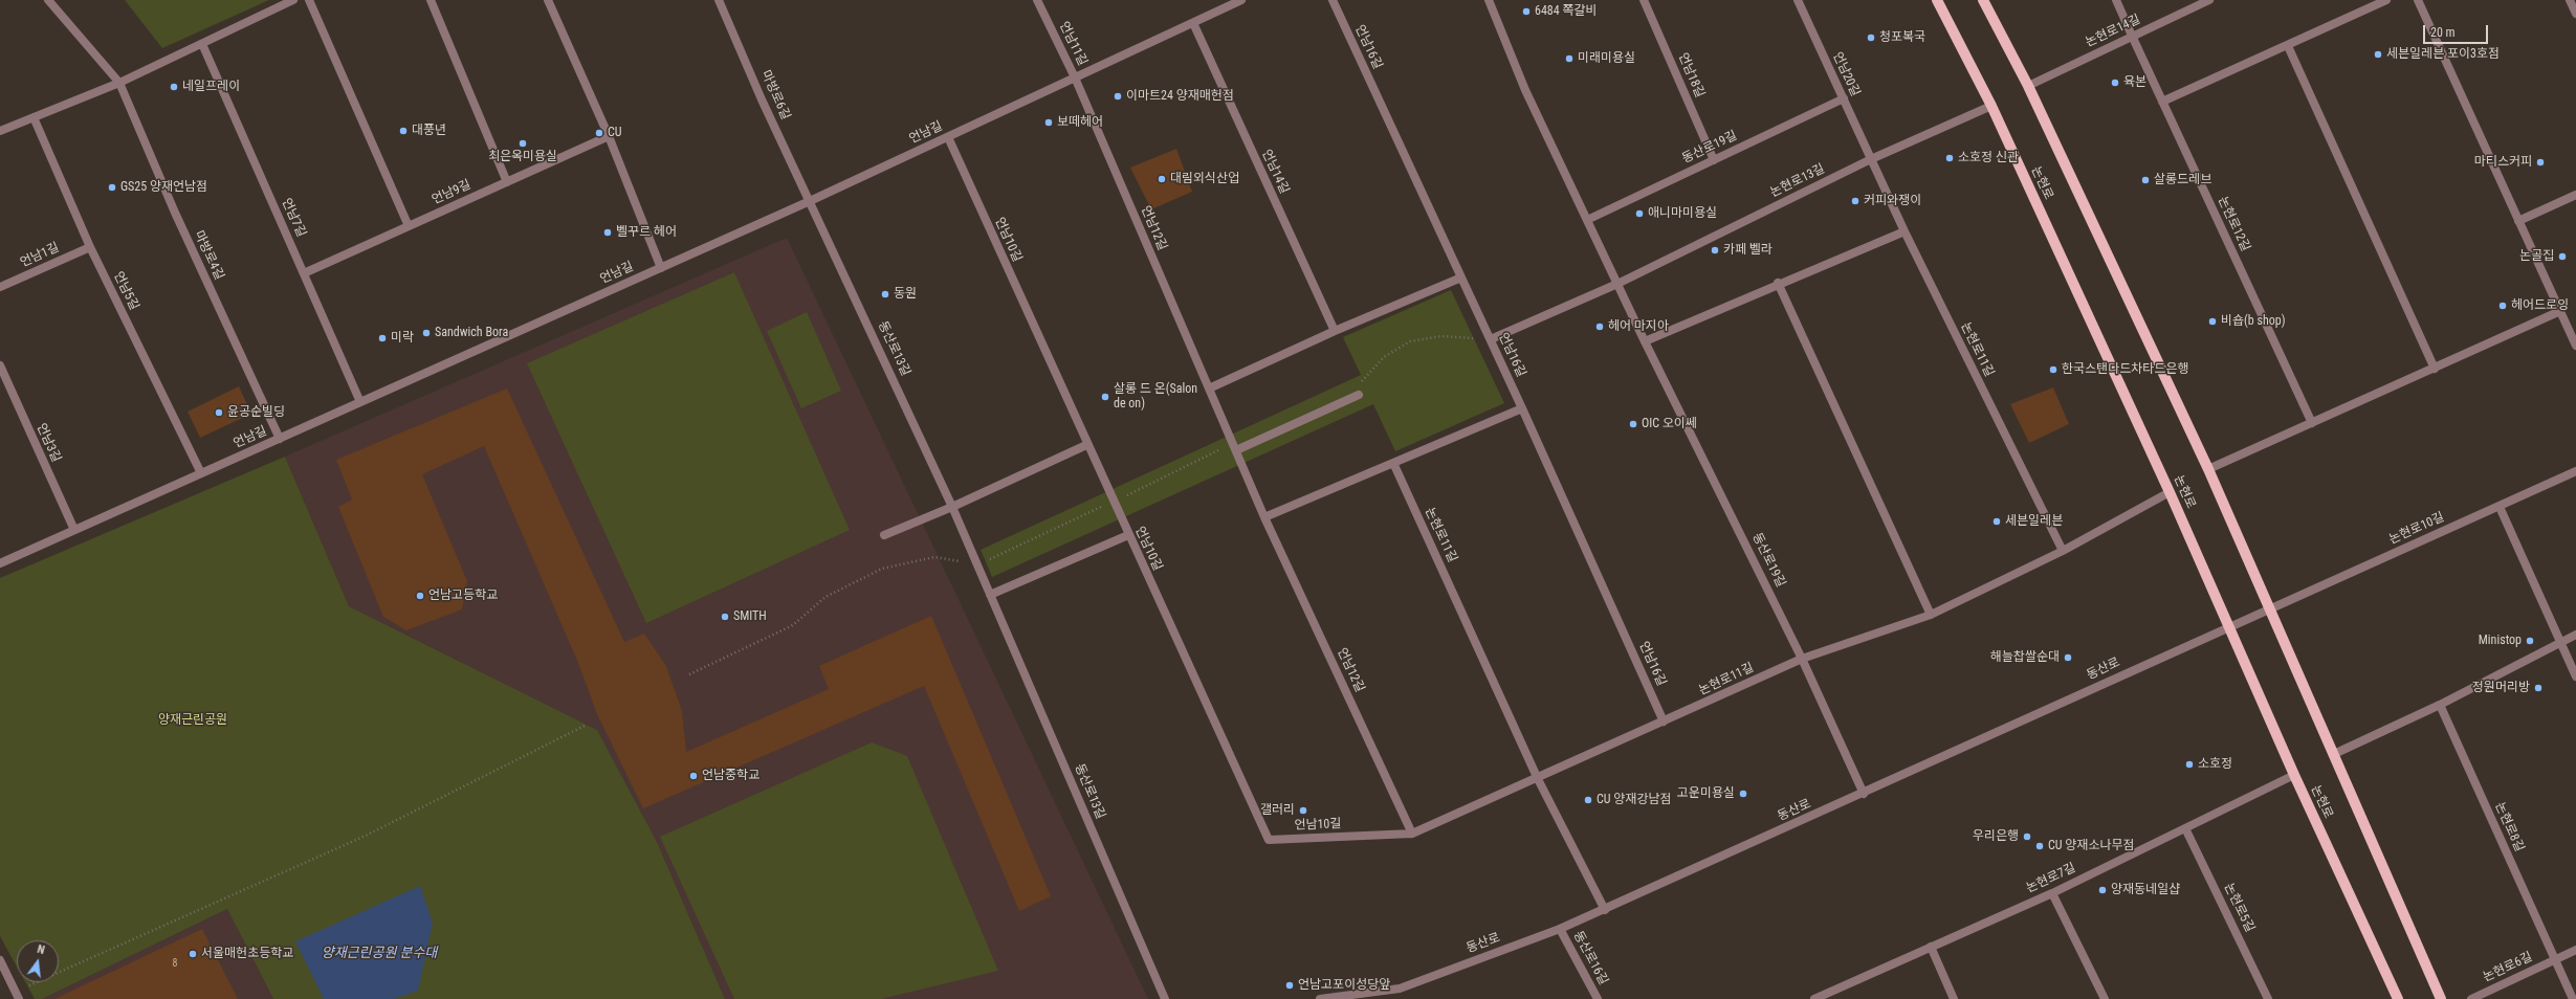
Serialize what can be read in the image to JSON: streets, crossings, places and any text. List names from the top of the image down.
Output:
{
  "streets": {
    "main road": ["논현로"],
    "street": [
      "논현로14길",
      "언남11길",
      "언남16길",
      "언남20길",
      "언남18길",
      "마방로6길",
      "언남길",
      "동산로19길",
      "언남14길",
      "논현로13길",
      "언남9길",
      "언남7길",
      "논현로12길",
      "언남12길",
      "언남10길",
      "언남1길",
      "마방로4길",
      "언남5길",
      "동산로13길",
      "논현로11길",
      "언남3길",
      "논현로10길",
      "동산로",
      "논현로8길",
      "논현로7길",
      "논현로5길",
      "동산로16길",
      "논현로6길"
    ]
  },
  "crossings": [
    ["논현로14길", "논현로12길"],
    ["언남11길", "언남길"],
    ["언남11길", "언남12길"],
    ["언남16길", "논현로11길"],
    ["언남20길", "동산로19길"],
    ["언남20길", "논현로13길"],
    ["언남20길", "논현로11길"],
    ["언남18길", "동산로19길"],
    ["마방로6길", "언남길"],
    ["마방로6길", "동산로13길"],
    ["언남길", "언남14길"],
    ["언남길", "언남7길"],
    ["언남길", "언남12길"],
    ["언남길", "언남10길"],
    ["언남길", "마방로4길"],
    ["언남길", "언남5길"],
    ["언남길", "동산로13길"],
    ["언남길", "언남3길"],
    ["동산로19길", "논현로13길"],
    ["동산로19길", "논현로11길"],
    ["동산로19길", "동산로"],
    ["논현로13길", "논현로"],
    ["논현로13길", "논현로11길"],
    ["논현로", "논현로11길"],
    ["논현로", "동산로"],
    ["논현로", "논현로7길"],
    ["언남9길", "언남7길"],
    ["언남12길", "언남10길"],
    ["언남12길", "논현로11길"],
    ["언남10길", "논현로11길"],
    ["언남1길", "언남5길"],
    ["논현로11길", "동산로"],
    ["논현로10길", "동산로"],
    ["동산로", "동산로16길"],
    ["논현로8길", "논현로6길"],
    ["논현로7길", "논현로5길"]
  ],
  "water": ["양재근린공원 분수대"],
  "parks": ["양재근린공원"],
  "places": [
    "6484 쪽갈비",
    "청포복국",
    "세븐일레븐 포이3호점",
    "미래미용실",
    "육본",
    "네일프레이",
    "이마트24 양재매헌점",
    "보떼헤어",
    "대풍년",
    "CU",
    "최은옥미용실",
    "소호정 신관",
    "마티스커피",
    "대림외식산업",
    "살롱드레브",
    "GS25 양재언남점",
    "커피와쟁이",
    "애니마미용실",
    "벨꾸르 헤어",
    "카페 벨라",
    "논골집",
    "동원",
    "헤어드로잉",
    "비숍(b shop)",
    "헤어 마지아",
    "Sandwich Bora",
    "미락",
    "한국스탠다드차타드은행",
    "살롱 드 온(Salon de on)",
    "윤공순빌딩",
    "OIC 오이쎄",
    "세븐일레븐",
    "언남고등학교",
    "SMITH",
    "Ministop",
    "해늘찹쌀순대",
    "정원머리방",
    "소호정",
    "언남중학교",
    "고운미용실",
    "CU 양재강남점",
    "갤러리",
    "우리은행",
    "CU 양재소나무점",
    "양재동네일샵",
    "서울매헌초등학교",
    "언남고포이성당앞"
  ],
  "house_numbers": ["8"],
  "scale_bar": "20 m",
  "north": "top"
}
